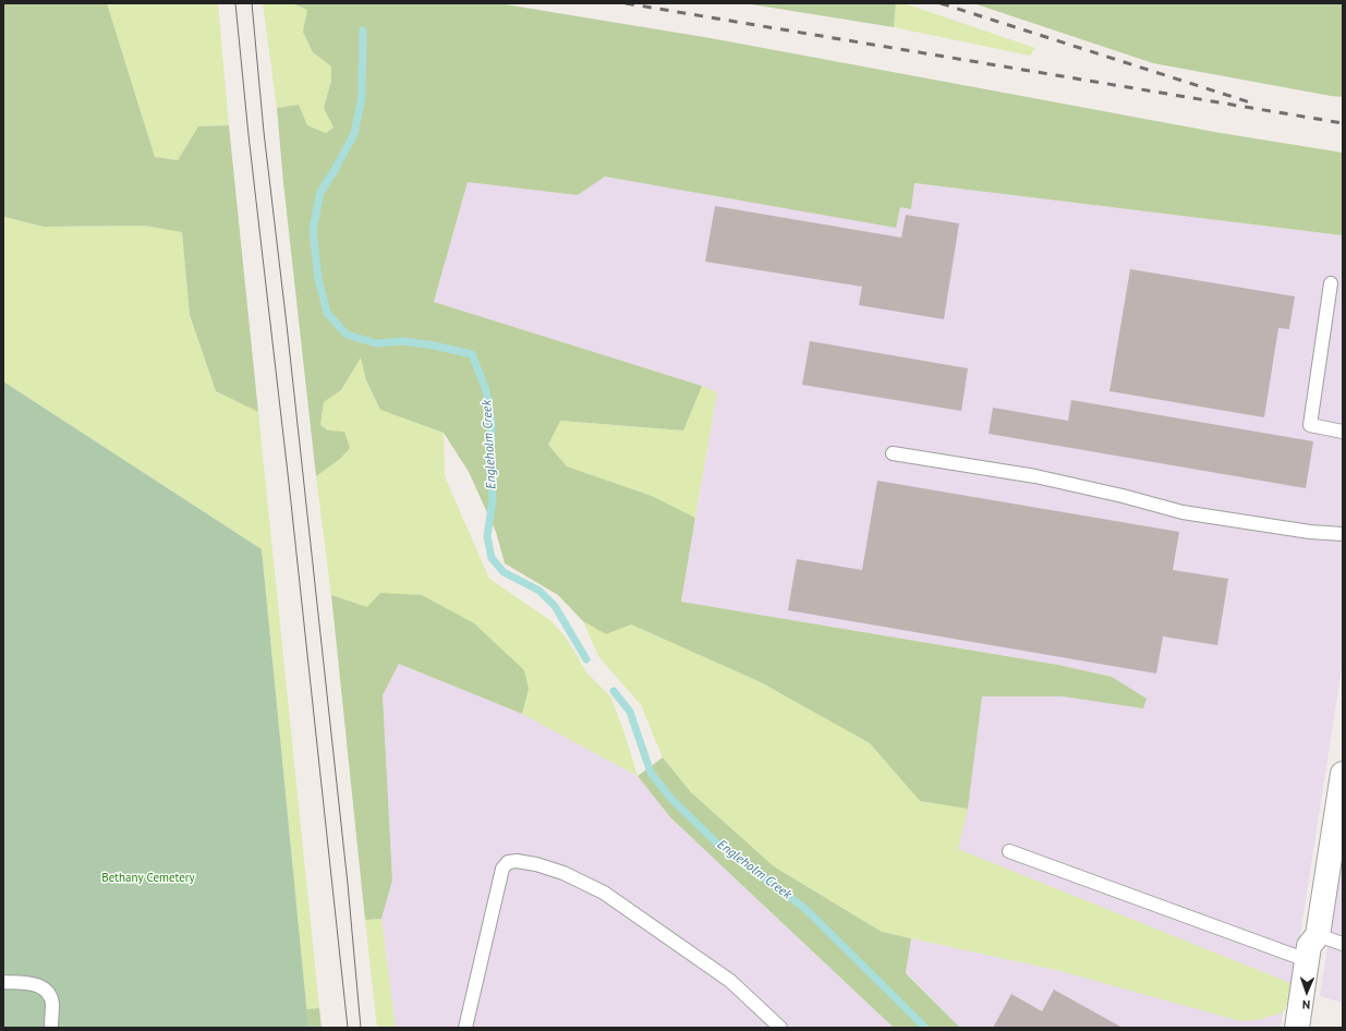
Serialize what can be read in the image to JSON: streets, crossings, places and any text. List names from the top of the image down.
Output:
{
  "water": ["Engleholm Creek"],
  "parks": ["Bethany Cemetery"],
  "north": "bottom"
}
